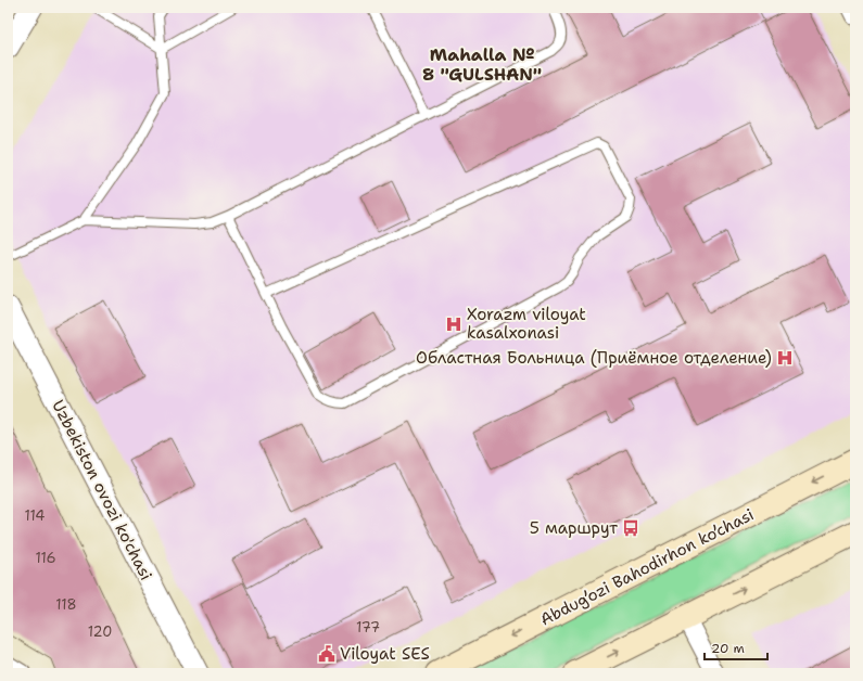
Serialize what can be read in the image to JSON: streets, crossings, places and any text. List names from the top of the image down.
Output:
{
  "streets": {
    "main road": ["Abdug’ozi Bahodirhon ko’chasi"],
    "street": ["Uzbekiston ovozi ko'chasi"]
  },
  "districts": ["Mahalla № 8 \"GULSHAN\""],
  "places": {
    "hospital": ["Xorazm viloyat kasalxonasi", "Областная Больница (Приёмное отделение)"],
    "bus stop": ["5 маршрут"],
    "public building": ["Viloyat SES"]
  },
  "house_numbers": [
    "114",
    "116",
    "118",
    "177",
    "120"
  ],
  "scale_bar": "20 m"
}
